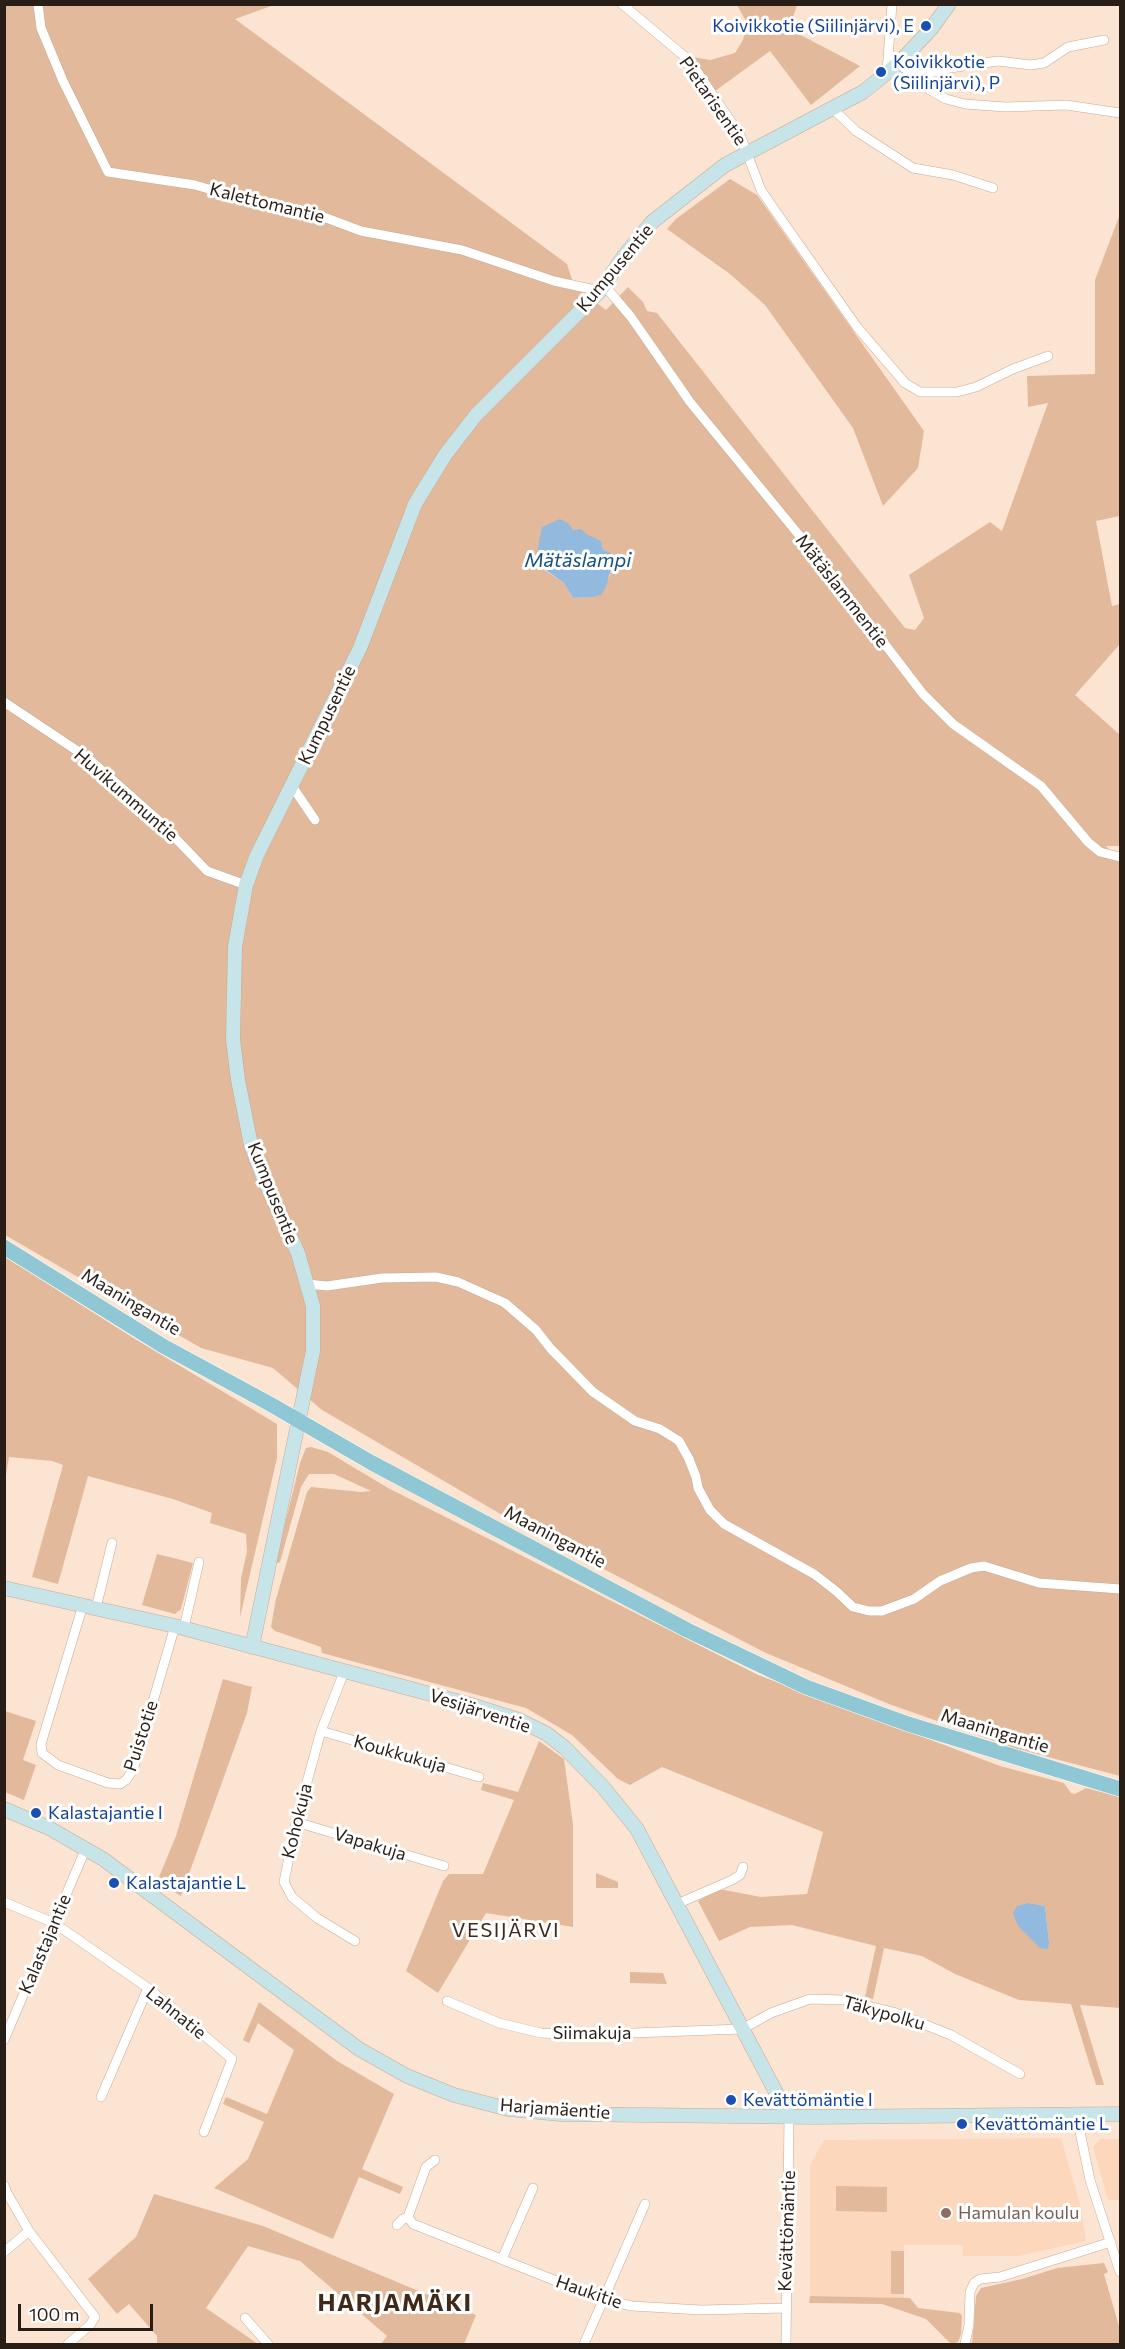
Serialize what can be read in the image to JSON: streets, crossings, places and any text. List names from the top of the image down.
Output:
{
  "streets": {
    "main road": ["Maaningantie"],
    "street": [
      "Pietarisentie",
      "Kalettomantie",
      "Kumpusentie",
      "Mätäslammentie",
      "Huvikummuntie",
      "Vesijärventie",
      "Puistotie",
      "Koukkukuja",
      "Kohokuja",
      "Vapakuja",
      "Kalastajantie",
      "Lahnatie",
      "Täkypolku",
      "Siimakuja",
      "Harjamäentie",
      "Kevättömäntie",
      "Haukitie"
    ]
  },
  "crossings": [
    ["Pietarisentie", "Kumpusentie"],
    ["Kalettomantie", "Kumpusentie"],
    ["Kalettomantie", "Mätäslammentie"],
    ["Kumpusentie", "Mätäslammentie"],
    ["Kumpusentie", "Huvikummuntie"],
    ["Kumpusentie", "Maaningantie"],
    ["Kumpusentie", "Vesijärventie"],
    ["Vesijärventie", "Puistotie"],
    ["Vesijärventie", "Kohokuja"],
    ["Vesijärventie", "Täkypolku"],
    ["Vesijärventie", "Siimakuja"],
    ["Vesijärventie", "Harjamäentie"],
    ["Vesijärventie", "Kevättömäntie"],
    ["Koukkukuja", "Kohokuja"],
    ["Kohokuja", "Vapakuja"],
    ["Kalastajantie", "Lahnatie"],
    ["Kalastajantie", "Harjamäentie"],
    ["Täkypolku", "Siimakuja"],
    ["Harjamäentie", "Kevättömäntie"],
    ["Kevättömäntie", "Haukitie"]
  ],
  "districts": ["VESIJÄRVI", "HARJAMÄKI"],
  "water": ["Mätäslampi"],
  "places": [
    "Koivikkotie (Siilinjärvi), E",
    "Koivikkotie (Siilinjärvi), P",
    "Kalastajantie I",
    "Kalastajantie L",
    "Kevättömäntie I",
    "Kevättömäntie L",
    "Hamulan koulu"
  ],
  "scale_bar": "100 m"
}
